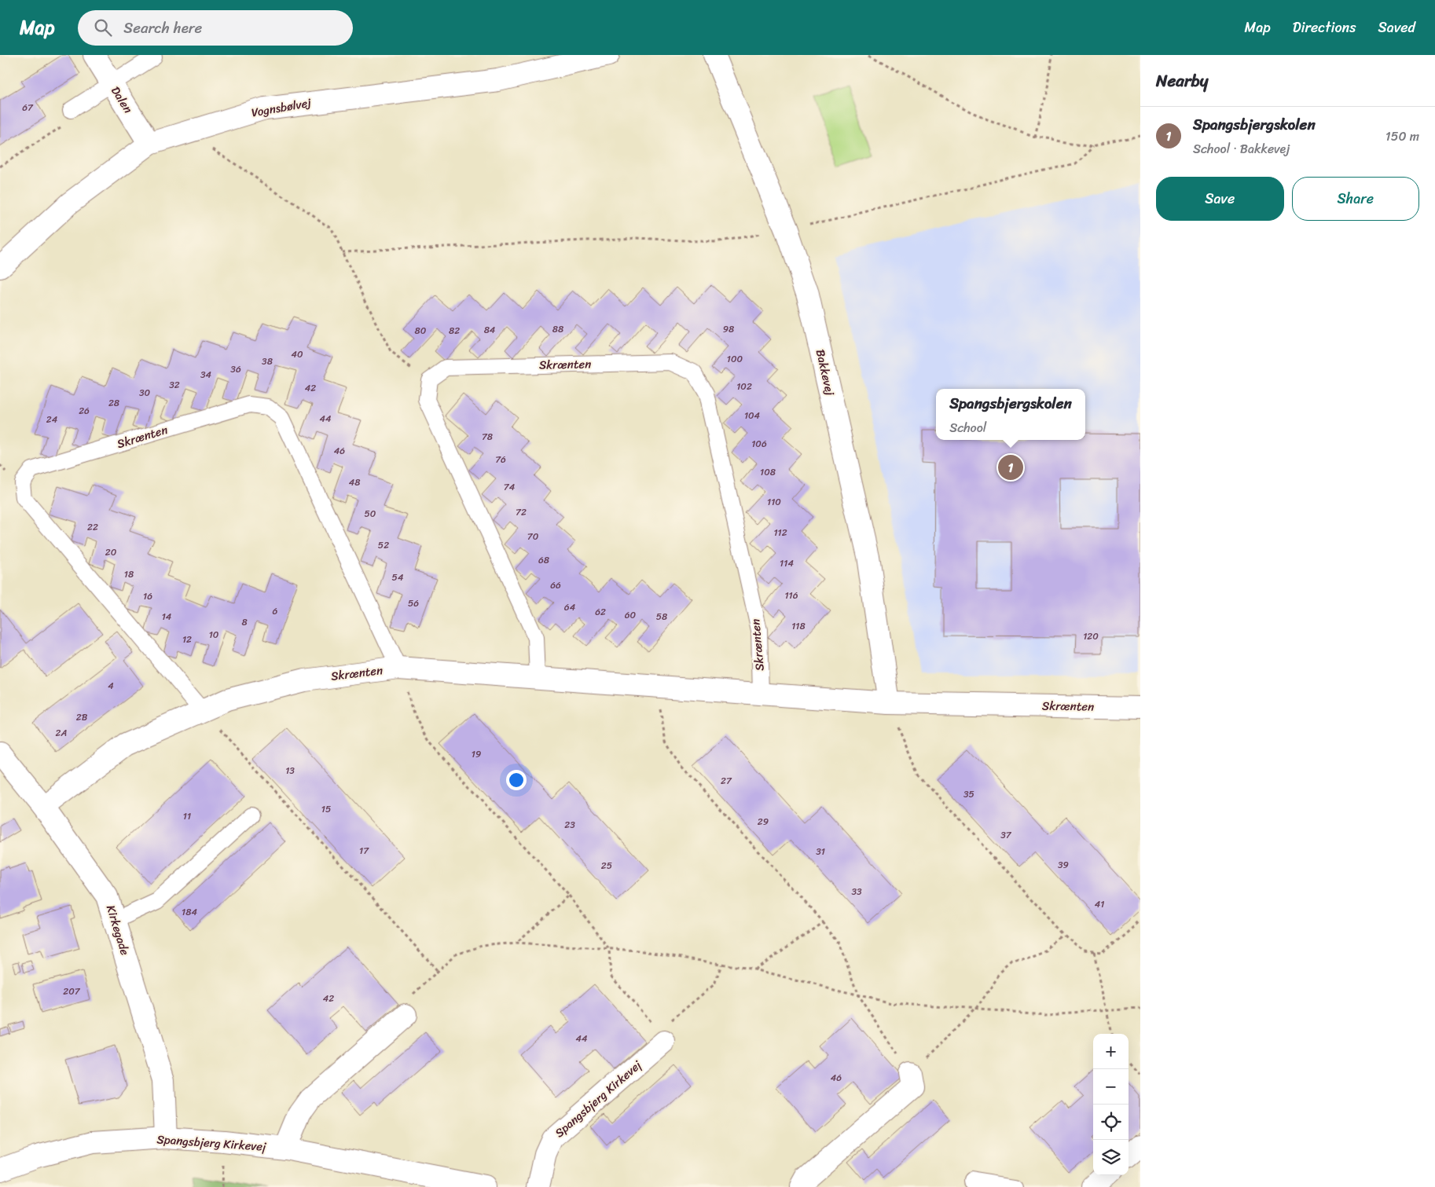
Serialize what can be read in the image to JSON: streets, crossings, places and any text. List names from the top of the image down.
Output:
{
  "streets": {
    "street": [
      "Dalen",
      "Vognsbølvej",
      "Skrænten",
      "Bakkevej",
      "Kirkegade",
      "Spangsbjerg Kirkevej"
    ]
  },
  "crossings": [
    ["Dalen", "Vognsbølvej"],
    ["Skrænten", "Bakkevej"],
    ["Skrænten", "Kirkegade"],
    ["Kirkegade", "Spangsbjerg Kirkevej"]
  ],
  "house_numbers": [
    "67",
    "88",
    "98",
    "84",
    "80",
    "82",
    "40",
    "100",
    "38",
    "36",
    "34",
    "32",
    "102",
    "42",
    "30",
    "28",
    "26",
    "104",
    "44",
    "24",
    "78",
    "106",
    "46",
    "76",
    "108",
    "48",
    "74",
    "110",
    "72",
    "50",
    "22",
    "112",
    "70",
    "52",
    "20",
    "68",
    "114",
    "18",
    "54",
    "66",
    "116",
    "16",
    "56",
    "64",
    "6",
    "62",
    "60",
    "14",
    "58",
    "8",
    "118",
    "10",
    "120",
    "12",
    "4",
    "2B",
    "2A",
    "19",
    "13",
    "27",
    "35",
    "15",
    "11",
    "29",
    "23",
    "37",
    "17",
    "31",
    "39",
    "25",
    "33",
    "41",
    "184",
    "207",
    "42",
    "44",
    "46"
  ],
  "page": {
    "header": "Map",
    "search": "Search here",
    "nav": ["Map", "Directions", "Saved"],
    "heading": "Nearby",
    "list": [
      {
        "mark": "1",
        "name": "Spangsbjergskolen",
        "note": "School · Bakkevej",
        "value": "150 m"
      }
    ],
    "buttons": ["Save", "Share"],
    "popup": ["Spangsbjergskolen", "School"],
    "pins": "1",
    "map_buttons": ["+", "−"]
  }
}
